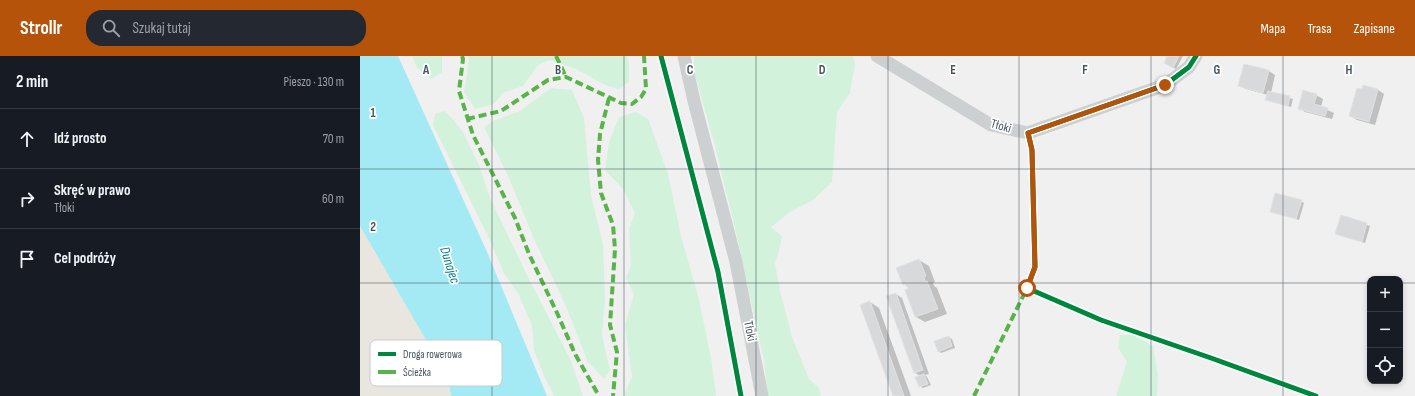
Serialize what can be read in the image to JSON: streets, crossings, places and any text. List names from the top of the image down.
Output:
{
  "streets": {
    "street": ["Tłoki"]
  },
  "water": ["Dunajec"],
  "legend": ["Droga rowerowa", "Ścieżka"],
  "page": {
    "header": "Strollr",
    "search": "Szukaj tutaj",
    "nav": ["Mapa", "Trasa", "Zapisane"],
    "heading": ["2 min", "Pieszo · 130 m"],
    "list": [
      ["Idź prosto", "70 m"],
      ["Skręć w prawo", "Tłoki", "60 m"],
      "Cel podróży"
    ],
    "map_buttons": ["+", "−"]
  },
  "grid": {
    "columns": [
      "A",
      "B",
      "C",
      "D",
      "E",
      "F",
      "G",
      "H"
    ],
    "rows": ["1", "2"]
  }
}
